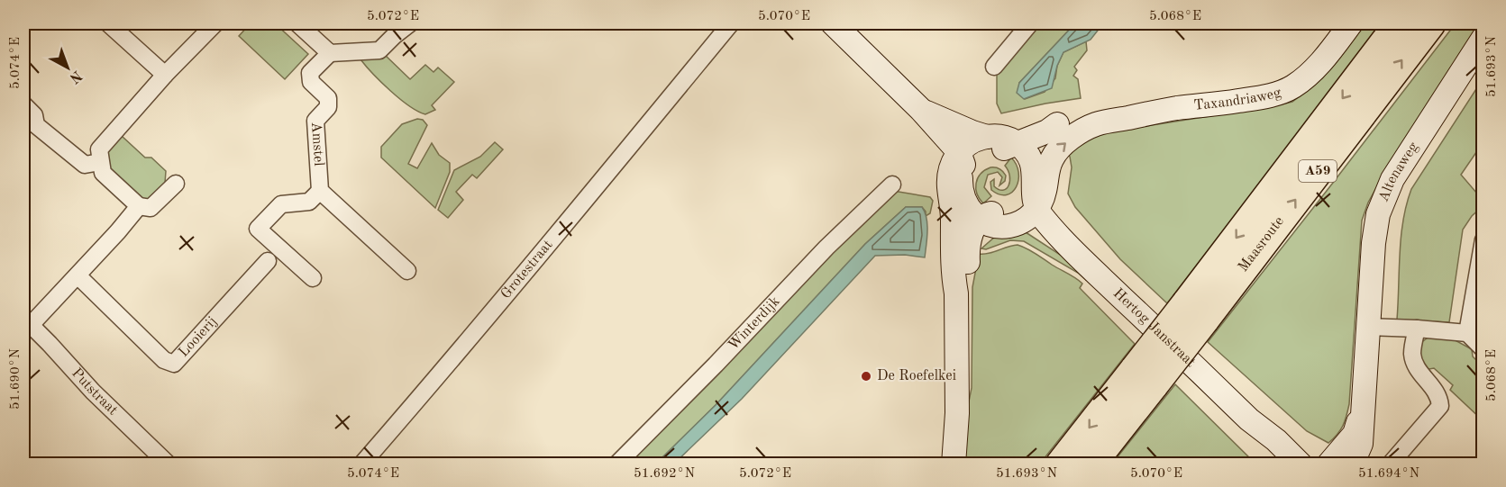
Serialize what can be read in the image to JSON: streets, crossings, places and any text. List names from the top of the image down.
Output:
{
  "streets": {
    "highway": ["A59", "Maasroute"],
    "main road": ["Taxandriaweg", "Altenaweg", "Hertog Janstraat"],
    "street": [
      "Amstel",
      "Grotestraat",
      "Winterdijk",
      "Looierij",
      "Putstraat"
    ]
  },
  "crossings": [
    ["Taxandriaweg", "Hertog Janstraat"]
  ],
  "places": ["De Roefelkei"],
  "north": "bottom right",
  "coordinates": [
    "5.072°E",
    "5.070°E",
    "5.068°E",
    "5.074°E",
    "51.693°N",
    "51.690°N",
    "51.692°N",
    "51.694°N"
  ]
}
